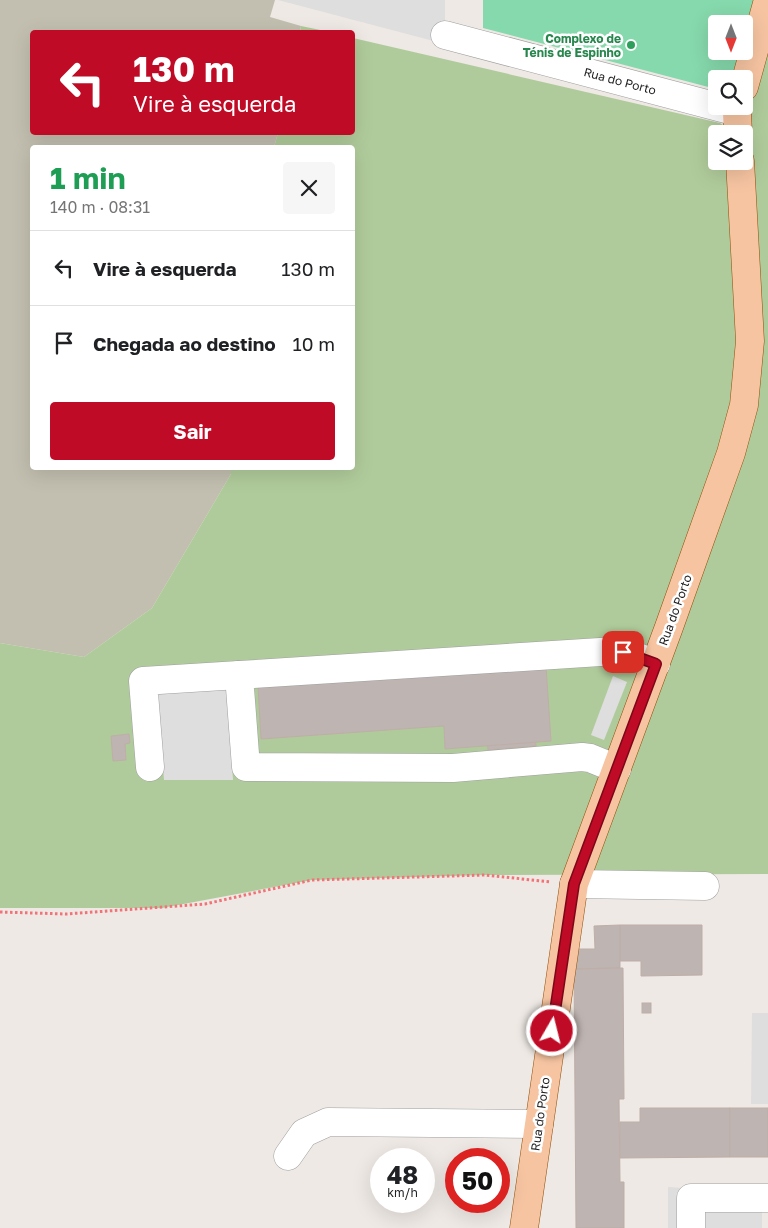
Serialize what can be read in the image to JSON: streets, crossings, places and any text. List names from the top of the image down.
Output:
{
  "streets": {
    "main road": ["Rua do Porto"]
  },
  "places": ["Complexo de Ténis de Espinho"],
  "north": "bottom",
  "page": {
    "turn": ["130 m", "Vire à esquerda"],
    "heading": ["1 min", "140 m · 08:31"],
    "list": [
      {
        "name": "Vire à esquerda",
        "value": "130 m"
      },
      {
        "name": "Chegada ao destino",
        "value": "10 m"
      }
    ],
    "buttons": "Sair",
    "speed": "48 km/h",
    "limit": "50"
  }
}
